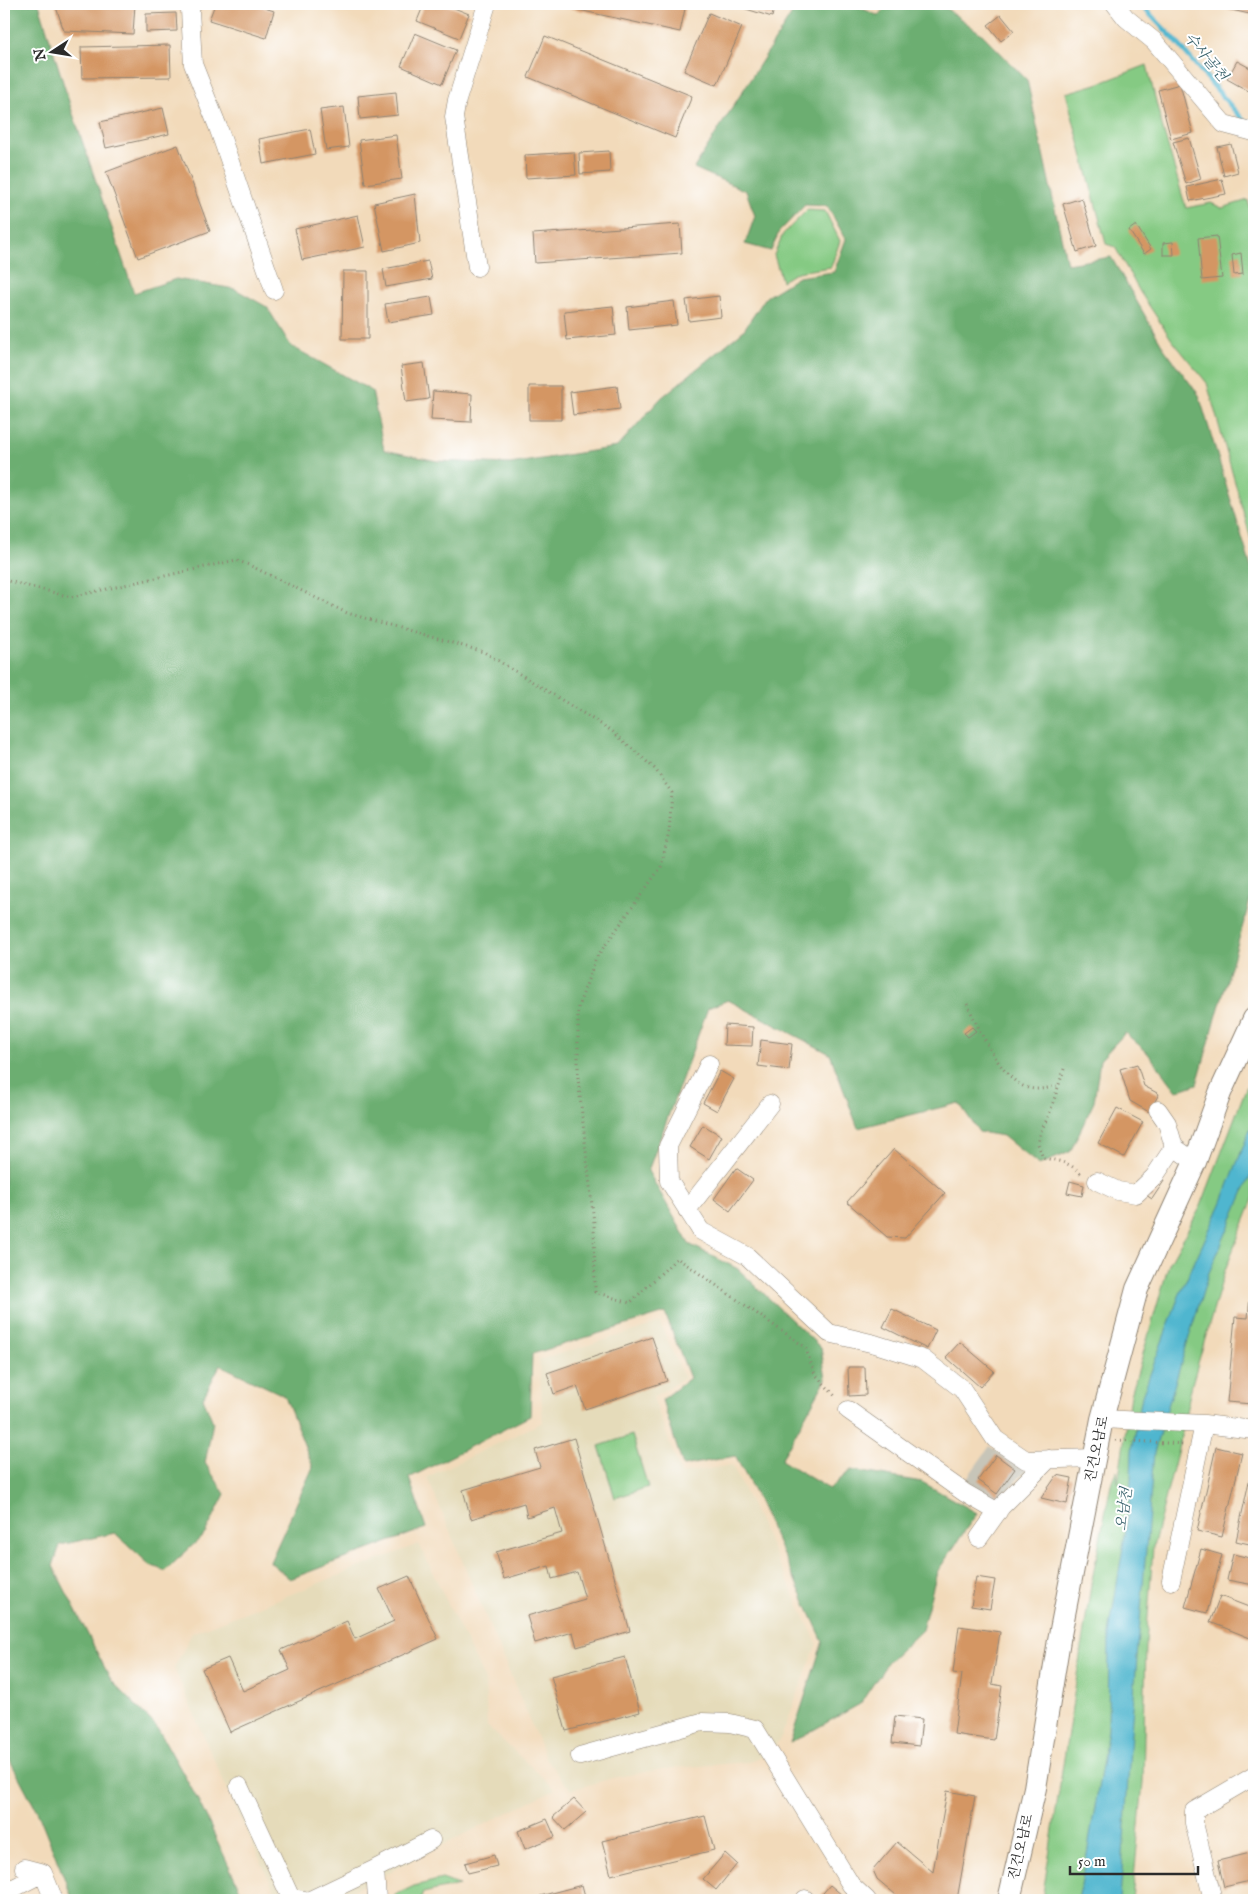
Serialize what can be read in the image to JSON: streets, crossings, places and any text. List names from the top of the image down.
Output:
{
  "streets": {
    "main road": ["진건오남로"]
  },
  "water": ["수사골천", "오남천"],
  "scale_bar": "50 m",
  "north": "left"
}
